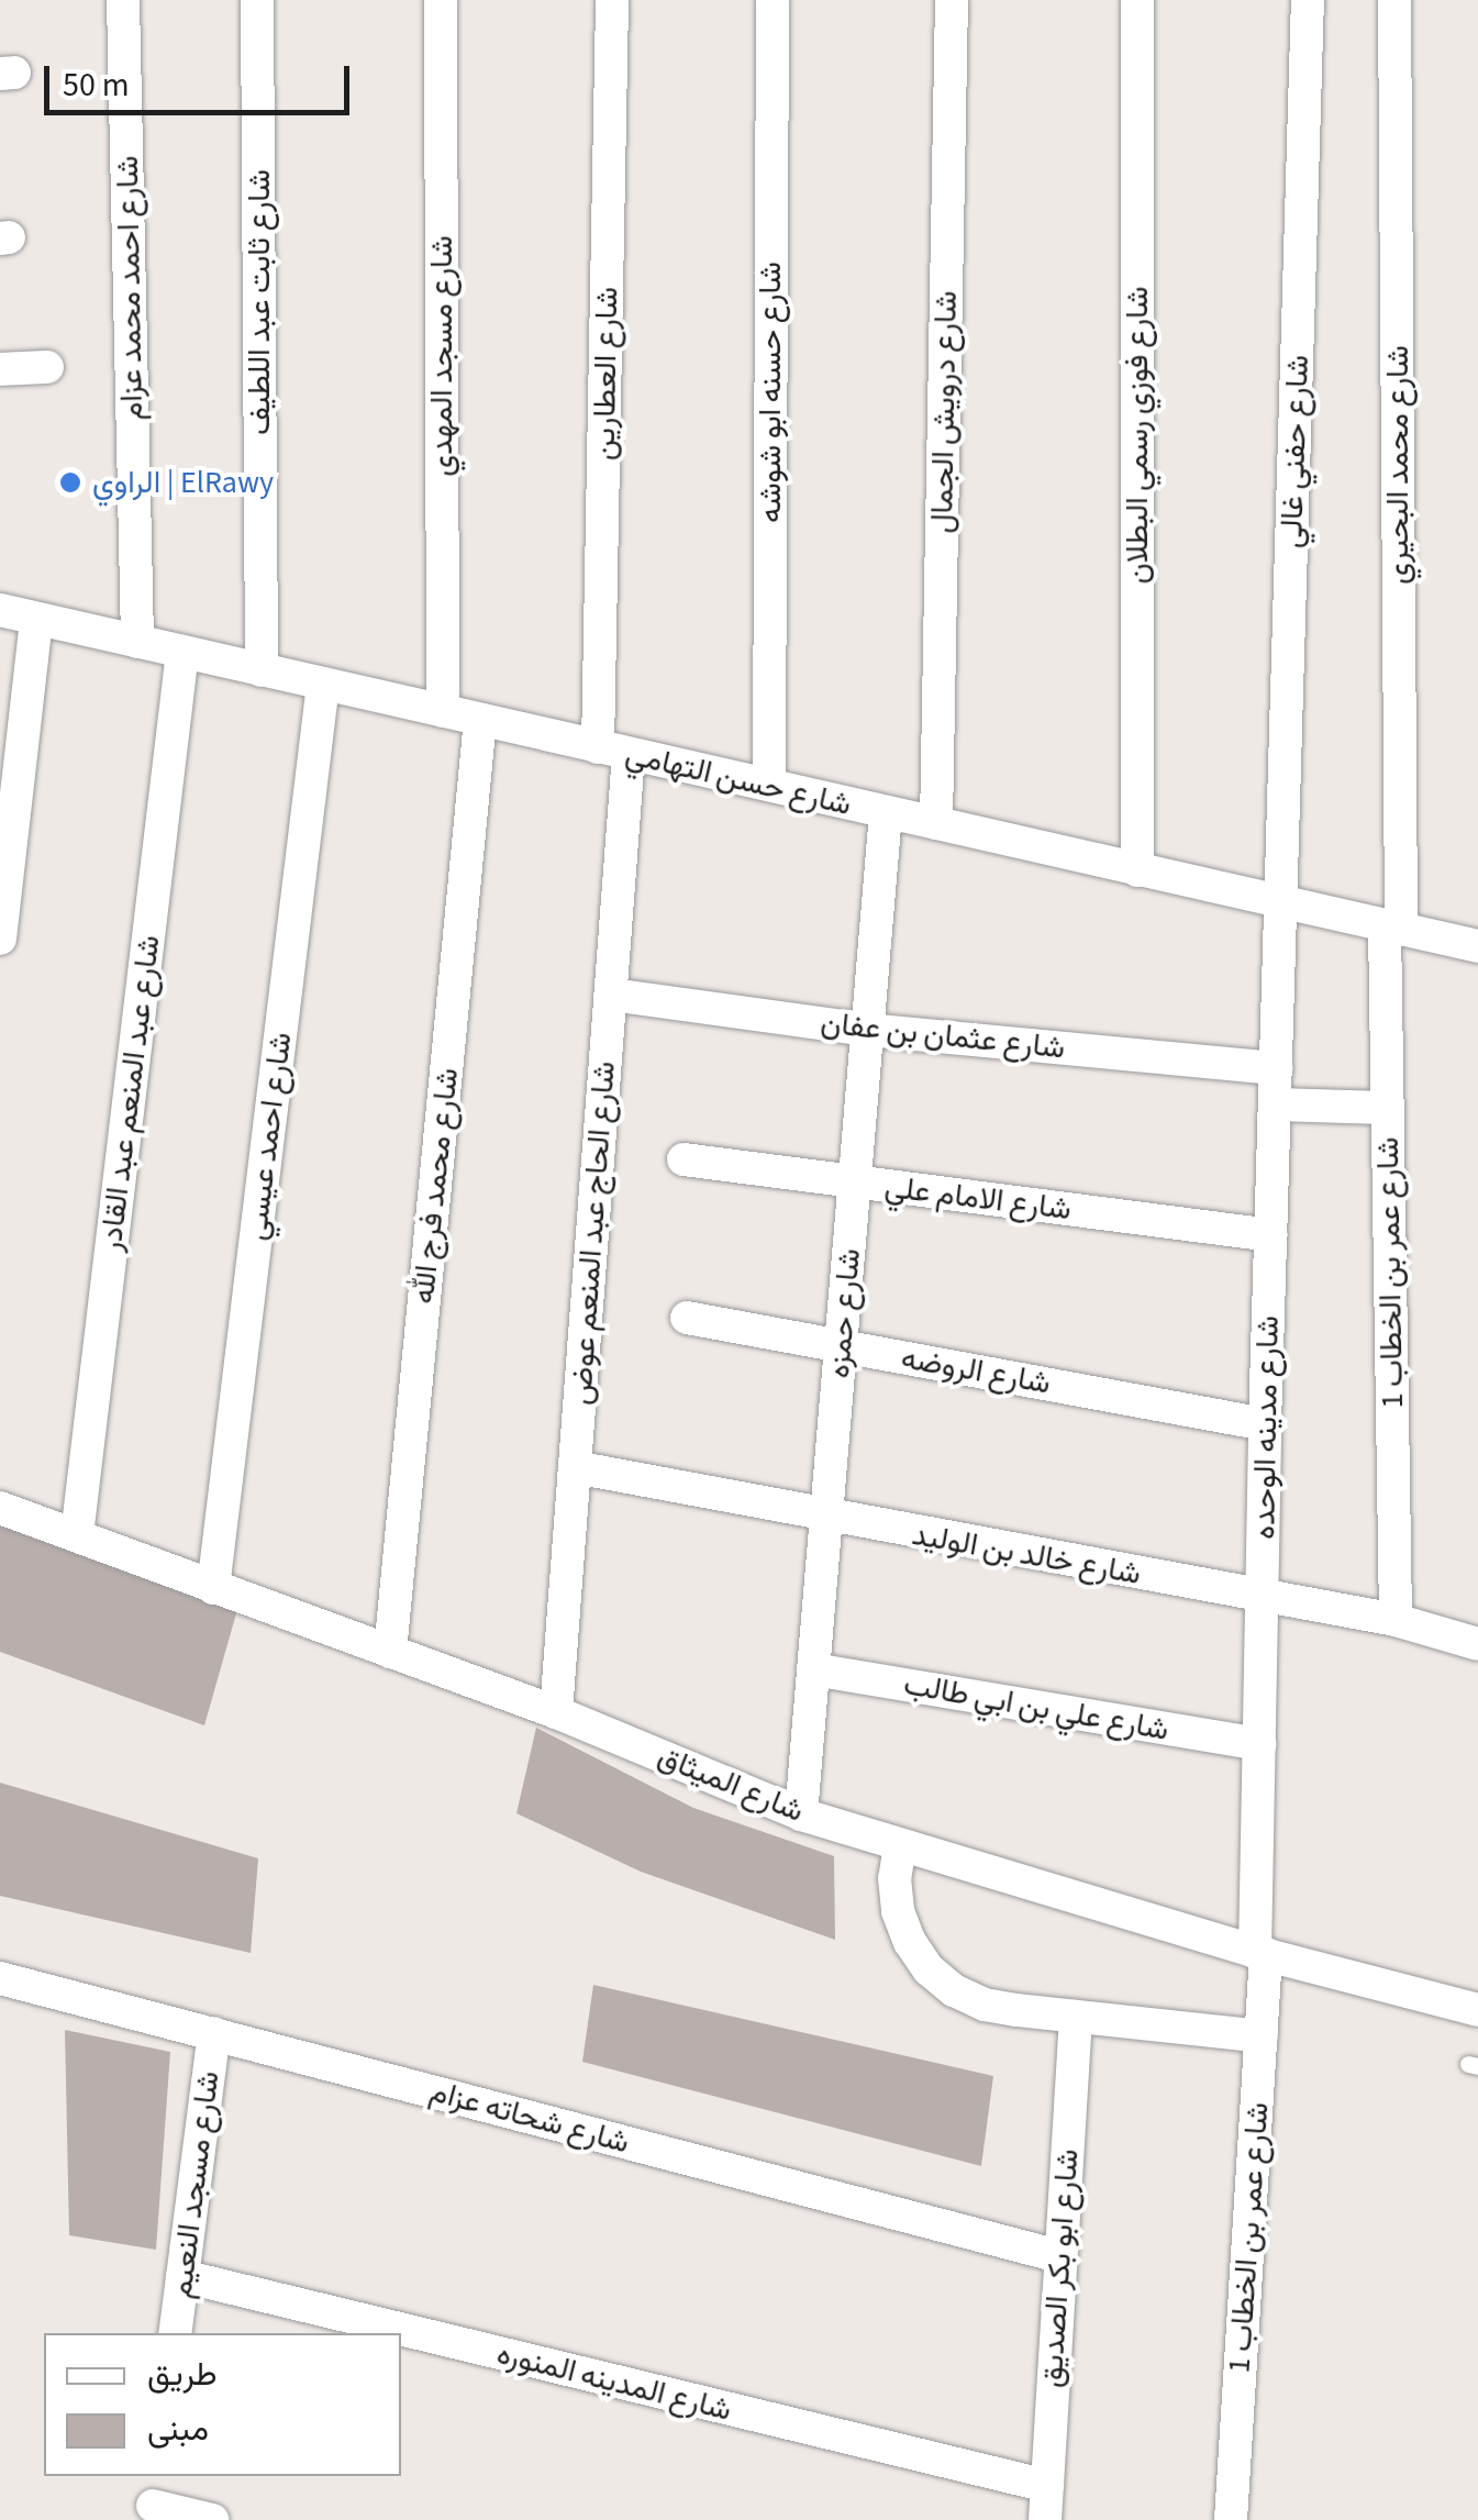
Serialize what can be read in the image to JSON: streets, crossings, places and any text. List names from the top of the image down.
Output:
{
  "streets": {
    "street": [
      "شارع احمد محمد عزام",
      "شارع ثابت عبد اللطيف",
      "شارع مسجد المهدي",
      "شارع العطارين",
      "شارع حسنه ابو شوشه",
      "شارع درويش الجمال",
      "شارع فوزي رسمي البطلان",
      "شارع حفني غالي",
      "شارع محمد البحيري",
      "شارع حسن التهامي",
      "شارع عثمان بن عفان",
      "شارع عبد المنعم عبد القادر",
      "شارع احمد عيسي",
      "شارع محمد فرج الله",
      "شارع الامام علي",
      "شارع الحاج عبد المنعم عوض",
      "شارع عمر بن الخطاب 1",
      "شارع حمزه",
      "شارع الروضه",
      "شارع مدينه الوحده",
      "شارع خالد بن الوليد",
      "شارع علي بن ابي طالب",
      "شارع الميثاق",
      "شارع شحاته عزام",
      "شارع مسجد النعيم",
      "شارع ابو بكر الصديق",
      "شارع المدينه المنوره"
    ]
  },
  "crossings": [
    ["شارع احمد محمد عزام", "شارع حسن التهامي"],
    ["شارع ثابت عبد اللطيف", "شارع حسن التهامي"],
    ["شارع مسجد المهدي", "شارع حسن التهامي"],
    ["شارع العطارين", "شارع حسن التهامي"],
    ["شارع العطارين", "شارع الحاج عبد المنعم عوض"],
    ["شارع حسنه ابو شوشه", "شارع حسن التهامي"],
    ["شارع درويش الجمال", "شارع حسن التهامي"],
    ["شارع فوزي رسمي البطلان", "شارع حسن التهامي"],
    ["شارع حفني غالي", "شارع حسن التهامي"],
    ["شارع حفني غالي", "شارع مدينه الوحده"],
    ["شارع محمد البحيري", "شارع حسن التهامي"],
    ["شارع محمد البحيري", "شارع عمر بن الخطاب 1"],
    ["شارع حسن التهامي", "شارع عبد المنعم عبد القادر"],
    ["شارع حسن التهامي", "شارع احمد عيسي"],
    ["شارع حسن التهامي", "شارع محمد فرج الله"],
    ["شارع حسن التهامي", "شارع الحاج عبد المنعم عوض"],
    ["شارع حسن التهامي", "شارع عمر بن الخطاب 1"],
    ["شارع حسن التهامي", "شارع حمزه"],
    ["شارع حسن التهامي", "شارع مدينه الوحده"],
    ["شارع عثمان بن عفان", "شارع الحاج عبد المنعم عوض"],
    ["شارع عثمان بن عفان", "شارع حمزه"],
    ["شارع عثمان بن عفان", "شارع مدينه الوحده"],
    ["شارع عبد المنعم عبد القادر", "شارع الميثاق"],
    ["شارع احمد عيسي", "شارع الميثاق"],
    ["شارع محمد فرج الله", "شارع الميثاق"],
    ["شارع الامام علي", "شارع حمزه"],
    ["شارع الامام علي", "شارع مدينه الوحده"],
    ["شارع الحاج عبد المنعم عوض", "شارع خالد بن الوليد"],
    ["شارع الحاج عبد المنعم عوض", "شارع الميثاق"],
    ["شارع عمر بن الخطاب 1", "شارع مدينه الوحده"],
    ["شارع عمر بن الخطاب 1", "شارع خالد بن الوليد"],
    ["شارع عمر بن الخطاب 1", "شارع الميثاق"],
    ["شارع حمزه", "شارع الروضه"],
    ["شارع حمزه", "شارع خالد بن الوليد"],
    ["شارع حمزه", "شارع علي بن ابي طالب"],
    ["شارع حمزه", "شارع الميثاق"],
    ["شارع الروضه", "شارع مدينه الوحده"],
    ["شارع مدينه الوحده", "شارع خالد بن الوليد"],
    ["شارع مدينه الوحده", "شارع علي بن ابي طالب"],
    ["شارع مدينه الوحده", "شارع الميثاق"],
    ["شارع شحاته عزام", "شارع مسجد النعيم"],
    ["شارع شحاته عزام", "شارع ابو بكر الصديق"],
    ["شارع مسجد النعيم", "شارع المدينه المنوره"],
    ["شارع ابو بكر الصديق", "شارع المدينه المنوره"]
  ],
  "places": ["الراوي | ElRawy"],
  "legend": ["طريق", "مبنى"],
  "scale_bar": "50 m"
}
